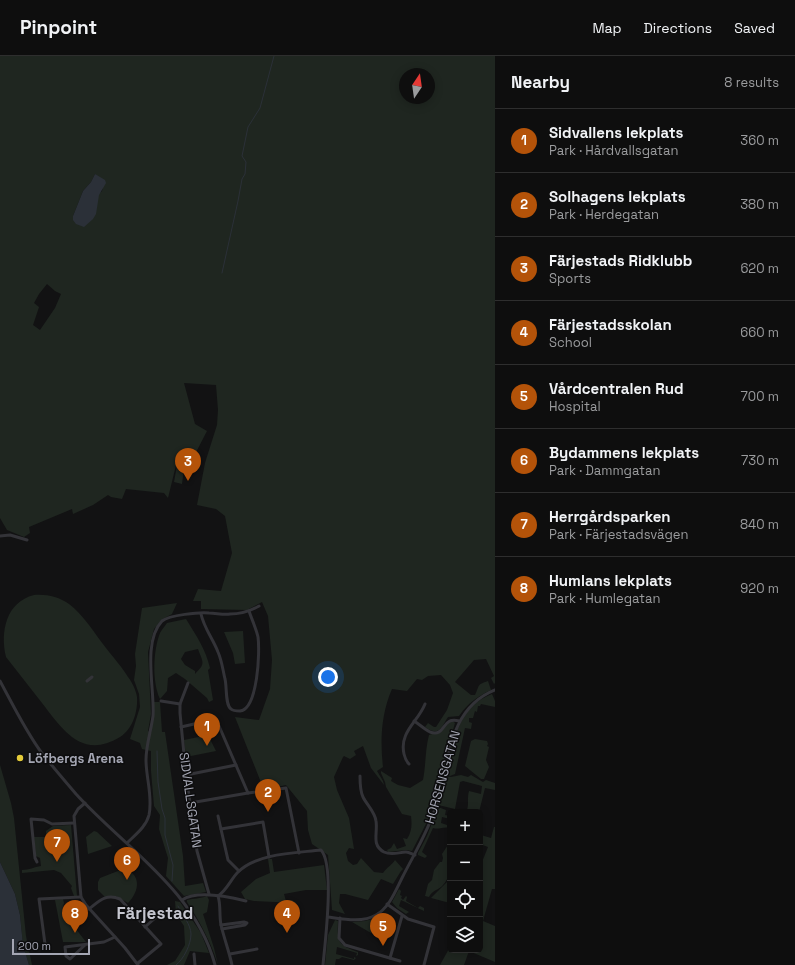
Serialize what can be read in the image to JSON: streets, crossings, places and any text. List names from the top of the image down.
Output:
{
  "streets": {
    "street": ["HORSENSGATAN", "SIDVALLSGATAN"]
  },
  "districts": ["Färjestad"],
  "places": ["Löfbergs Arena"],
  "scale_bar": "200 m",
  "north": "top",
  "page": {
    "header": "Pinpoint",
    "nav": ["Map", "Directions", "Saved"],
    "heading": ["Nearby", "8 results"],
    "list": [
      {
        "mark": "1",
        "name": "Sidvallens lekplats",
        "note": "Park · Hårdvallsgatan",
        "value": "360 m"
      },
      {
        "mark": "2",
        "name": "Solhagens lekplats",
        "note": "Park · Herdegatan",
        "value": "380 m"
      },
      {
        "mark": "3",
        "name": "Färjestads Ridklubb",
        "note": "Sports",
        "value": "620 m"
      },
      {
        "mark": "4",
        "name": "Färjestadsskolan",
        "note": "School",
        "value": "660 m"
      },
      {
        "mark": "5",
        "name": "Vårdcentralen Rud",
        "note": "Hospital",
        "value": "700 m"
      },
      {
        "mark": "6",
        "name": "Bydammens lekplats",
        "note": "Park · Dammgatan",
        "value": "730 m"
      },
      {
        "mark": "7",
        "name": "Herrgårdsparken",
        "note": "Park · Färjestadsvägen",
        "value": "840 m"
      },
      {
        "mark": "8",
        "name": "Humlans lekplats",
        "note": "Park · Humlegatan",
        "value": "920 m"
      }
    ],
    "pins": [
      "3",
      "1",
      "2",
      "7",
      "6",
      "4",
      "8",
      "5"
    ],
    "map_buttons": ["+", "−"],
    "scale": "200 m"
  }
}
